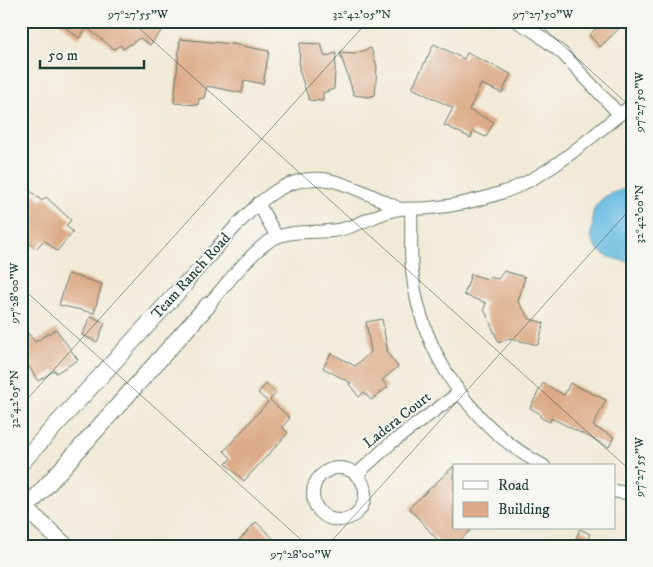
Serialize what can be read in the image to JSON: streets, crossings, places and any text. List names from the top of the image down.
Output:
{
  "streets": {
    "street": ["Team Ranch Road", "Ladera Court"]
  },
  "legend": ["Road", "Building"],
  "scale_bar": "50 m",
  "coordinates": [
    "97°27'55\"W",
    "32°42'05\"N",
    "97°27'50\"W",
    "32°42'00\"N",
    "97°28'00\"W"
  ]
}
